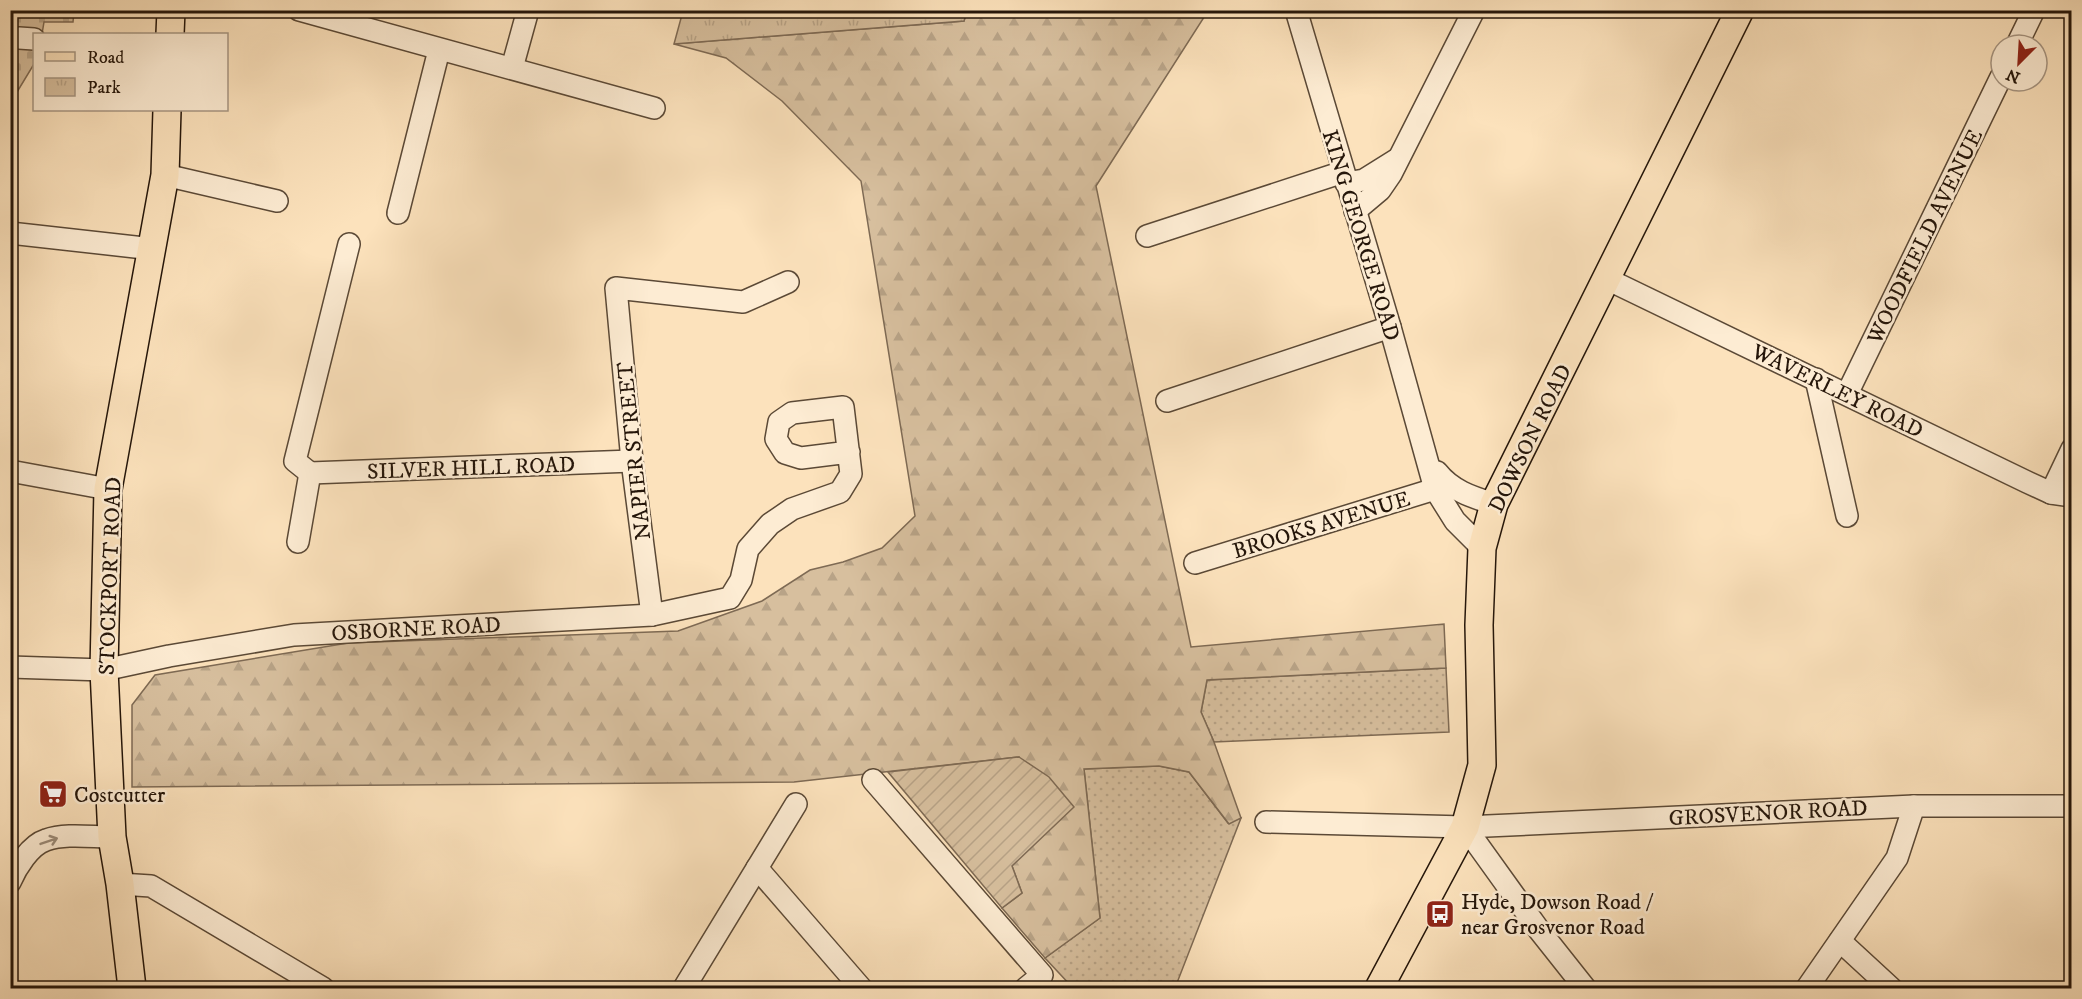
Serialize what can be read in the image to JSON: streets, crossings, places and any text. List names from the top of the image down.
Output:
{
  "streets": {
    "main road": ["DOWSON ROAD", "STOCKPORT ROAD"],
    "street": [
      "KING GEORGE ROAD",
      "WOODFIELD AVENUE",
      "WAVERLEY ROAD",
      "NAPIER STREET",
      "SILVER HILL ROAD",
      "BROOKS AVENUE",
      "OSBORNE ROAD",
      "GROSVENOR ROAD"
    ]
  },
  "crossings": [
    ["KING GEORGE ROAD", "DOWSON ROAD"],
    ["KING GEORGE ROAD", "BROOKS AVENUE"],
    ["WOODFIELD AVENUE", "WAVERLEY ROAD"],
    ["WAVERLEY ROAD", "DOWSON ROAD"],
    ["DOWSON ROAD", "GROSVENOR ROAD"],
    ["NAPIER STREET", "SILVER HILL ROAD"],
    ["NAPIER STREET", "OSBORNE ROAD"],
    ["STOCKPORT ROAD", "OSBORNE ROAD"]
  ],
  "places": {
    "supermarket": ["Costcutter"],
    "bus stop": ["Hyde, Dowson Road / near Grosvenor Road"]
  },
  "legend": ["Road", "Park"],
  "north": "bottom left"
}
